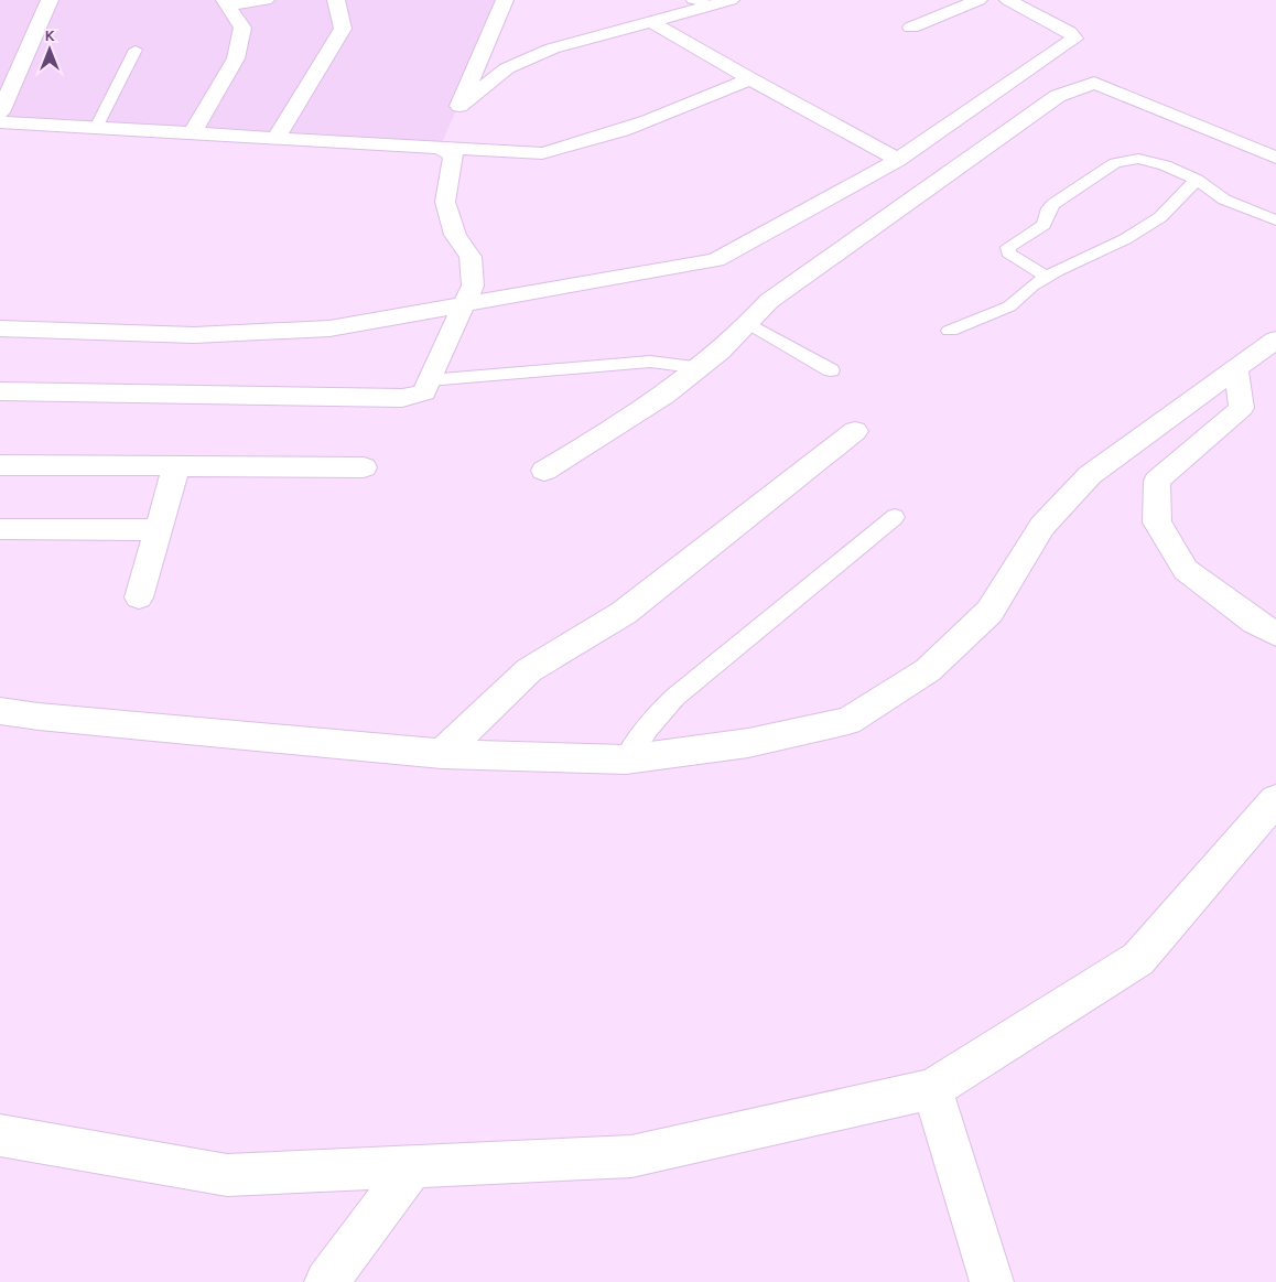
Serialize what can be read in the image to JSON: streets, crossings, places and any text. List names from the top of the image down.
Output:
{
  "north": "top"
}
